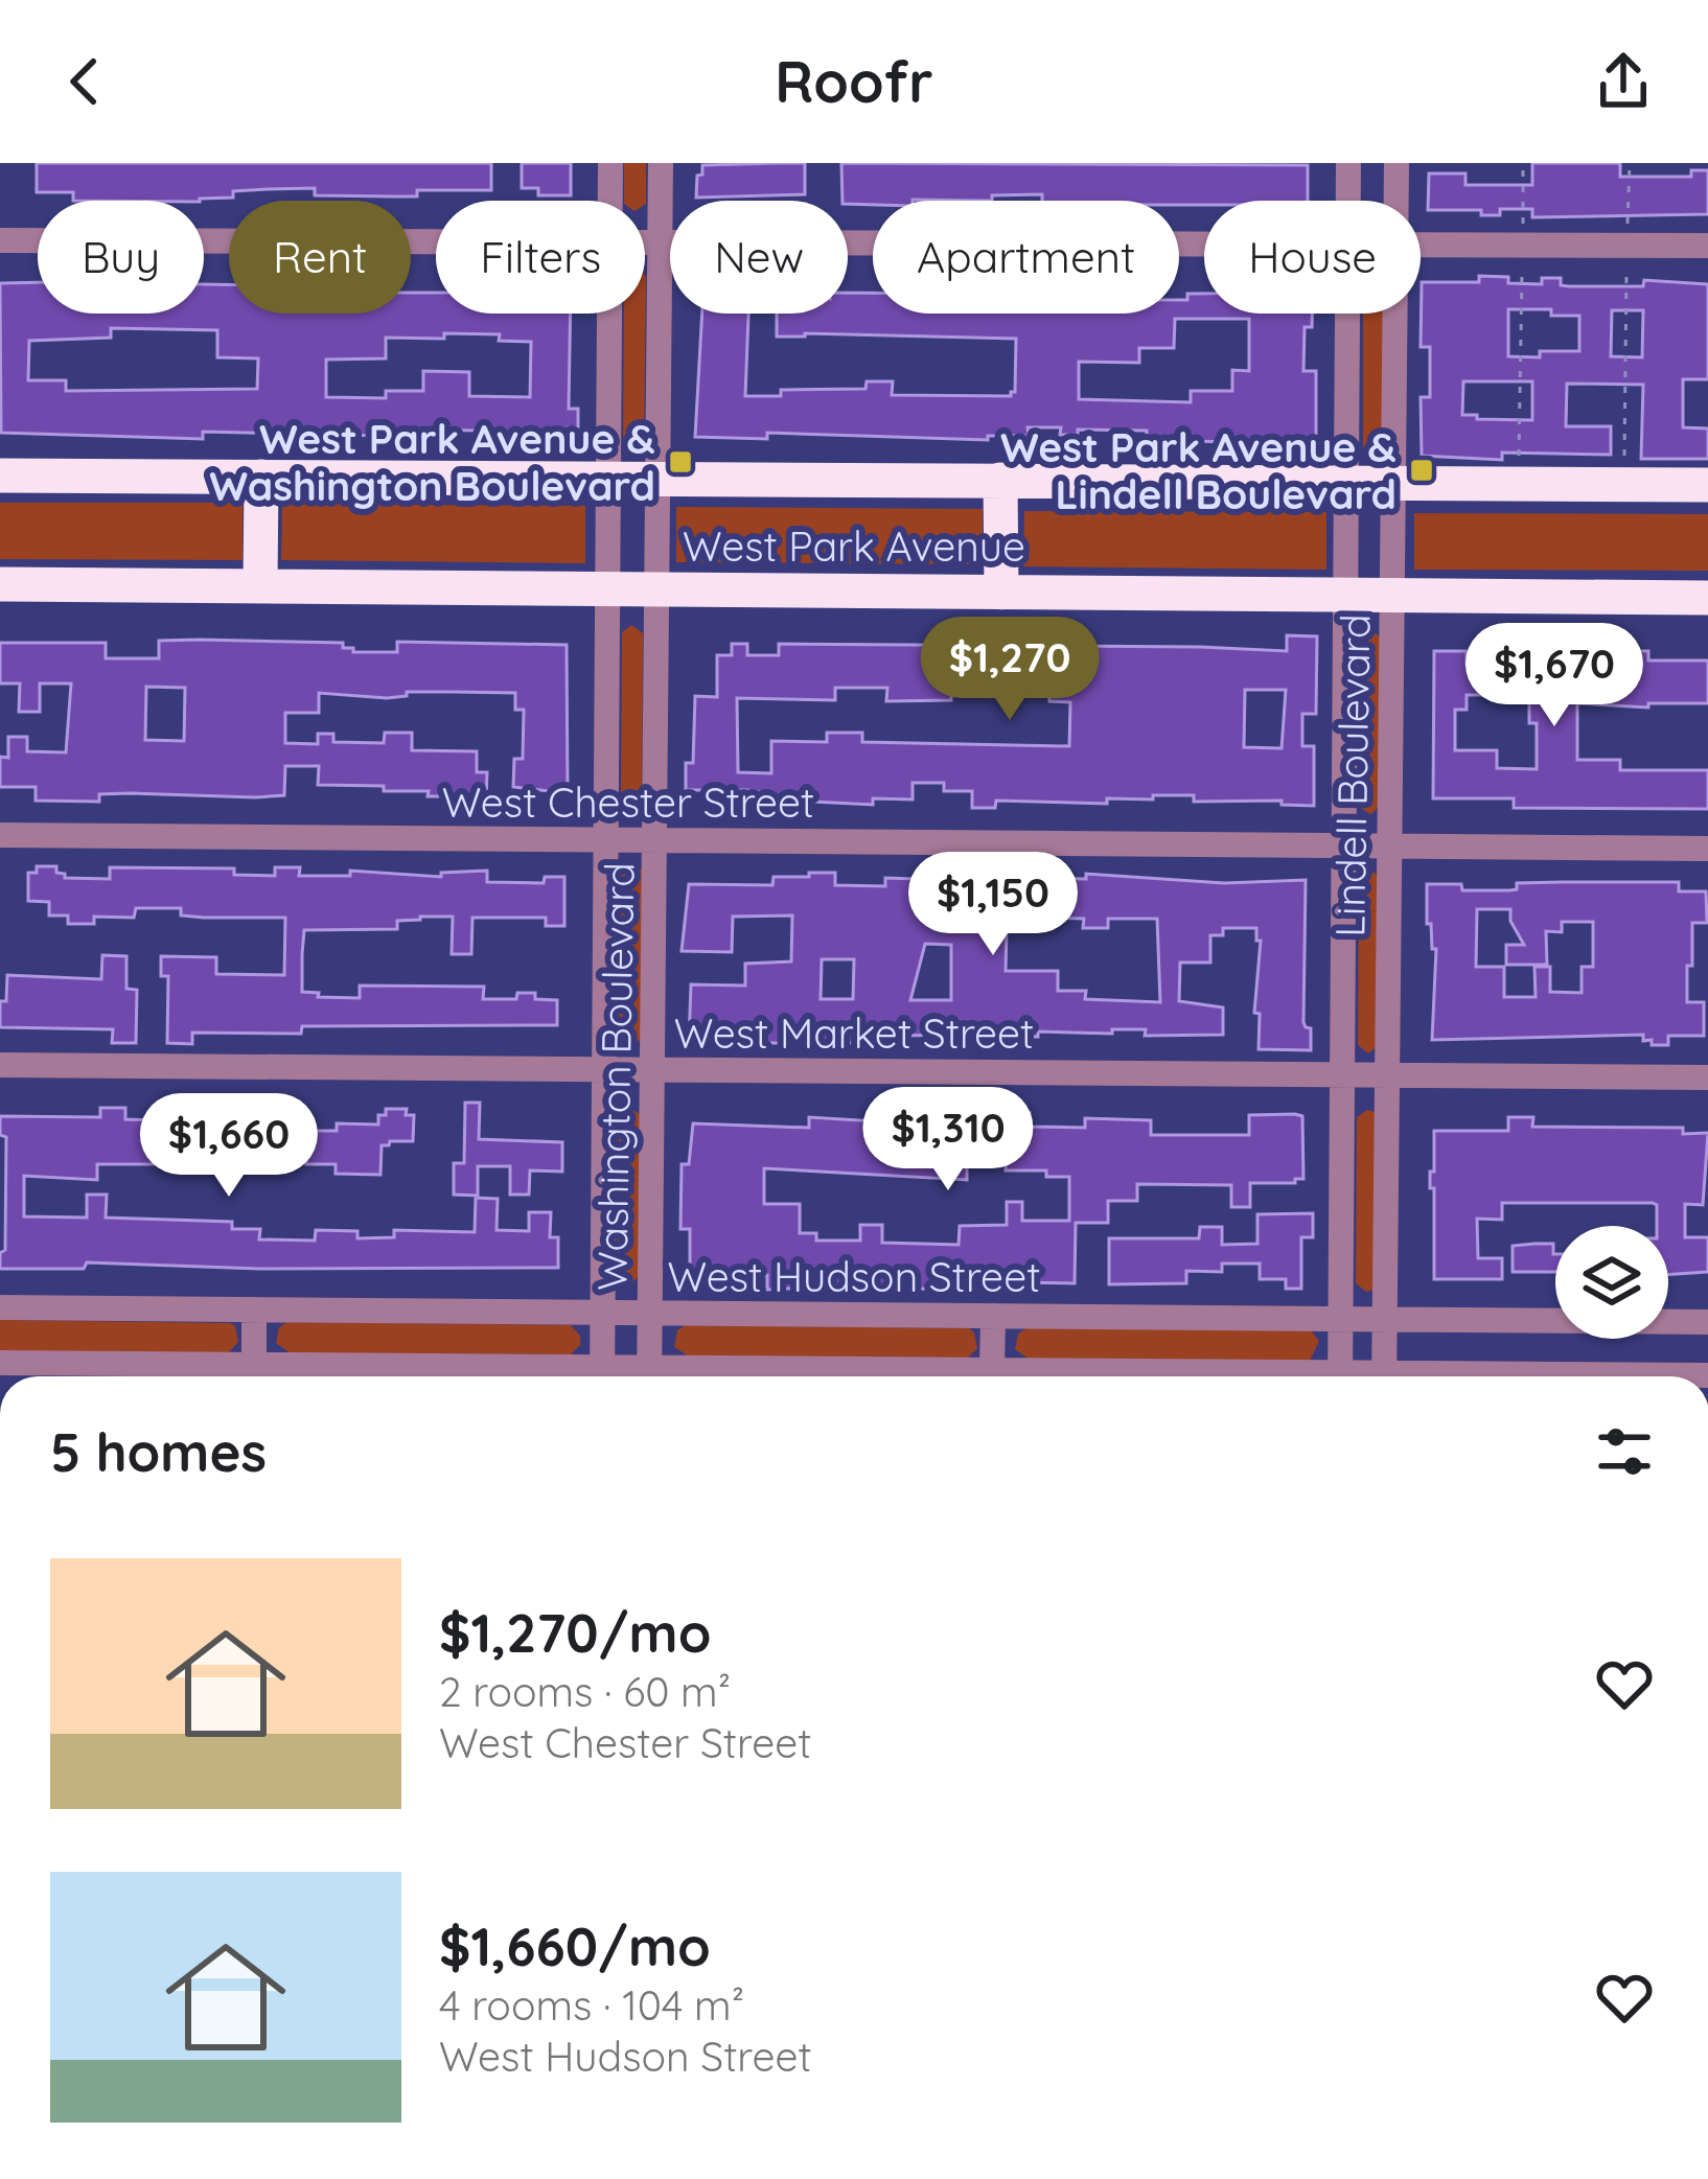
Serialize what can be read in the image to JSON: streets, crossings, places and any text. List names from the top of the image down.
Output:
{
  "streets": {
    "highway": ["West Park Avenue"],
    "street": [
      "Lindell Boulevard",
      "West Chester Street",
      "West Market Street",
      "Washington Boulevard",
      "West Hudson Street"
    ]
  },
  "crossings": [
    ["West Park Avenue", "Lindell Boulevard"],
    ["West Park Avenue", "Washington Boulevard"],
    ["Lindell Boulevard", "West Chester Street"],
    ["Lindell Boulevard", "West Market Street"],
    ["Lindell Boulevard", "West Hudson Street"],
    ["West Chester Street", "Washington Boulevard"],
    ["West Market Street", "Washington Boulevard"],
    ["Washington Boulevard", "West Hudson Street"]
  ],
  "places": {
    "transit": ["West Park Avenue & Washington Boulevard", "West Park Avenue & Lindell Boulevard"]
  },
  "page": {
    "header": "Roofr",
    "chip": [
      "Buy",
      "Rent",
      "Filters",
      "New",
      "Apartment",
      "House"
    ],
    "price": [
      "$1,270",
      "$1,670",
      "$1,150",
      "$1,310",
      "$1,660"
    ],
    "heading": "5 homes",
    "list": [
      {
        "name": "$1,270/mo",
        "note": "2 rooms · 60 m² · West Chester Street"
      },
      {
        "name": "$1,660/mo",
        "note": "4 rooms · 104 m² · West Hudson Street"
      }
    ]
  }
}
